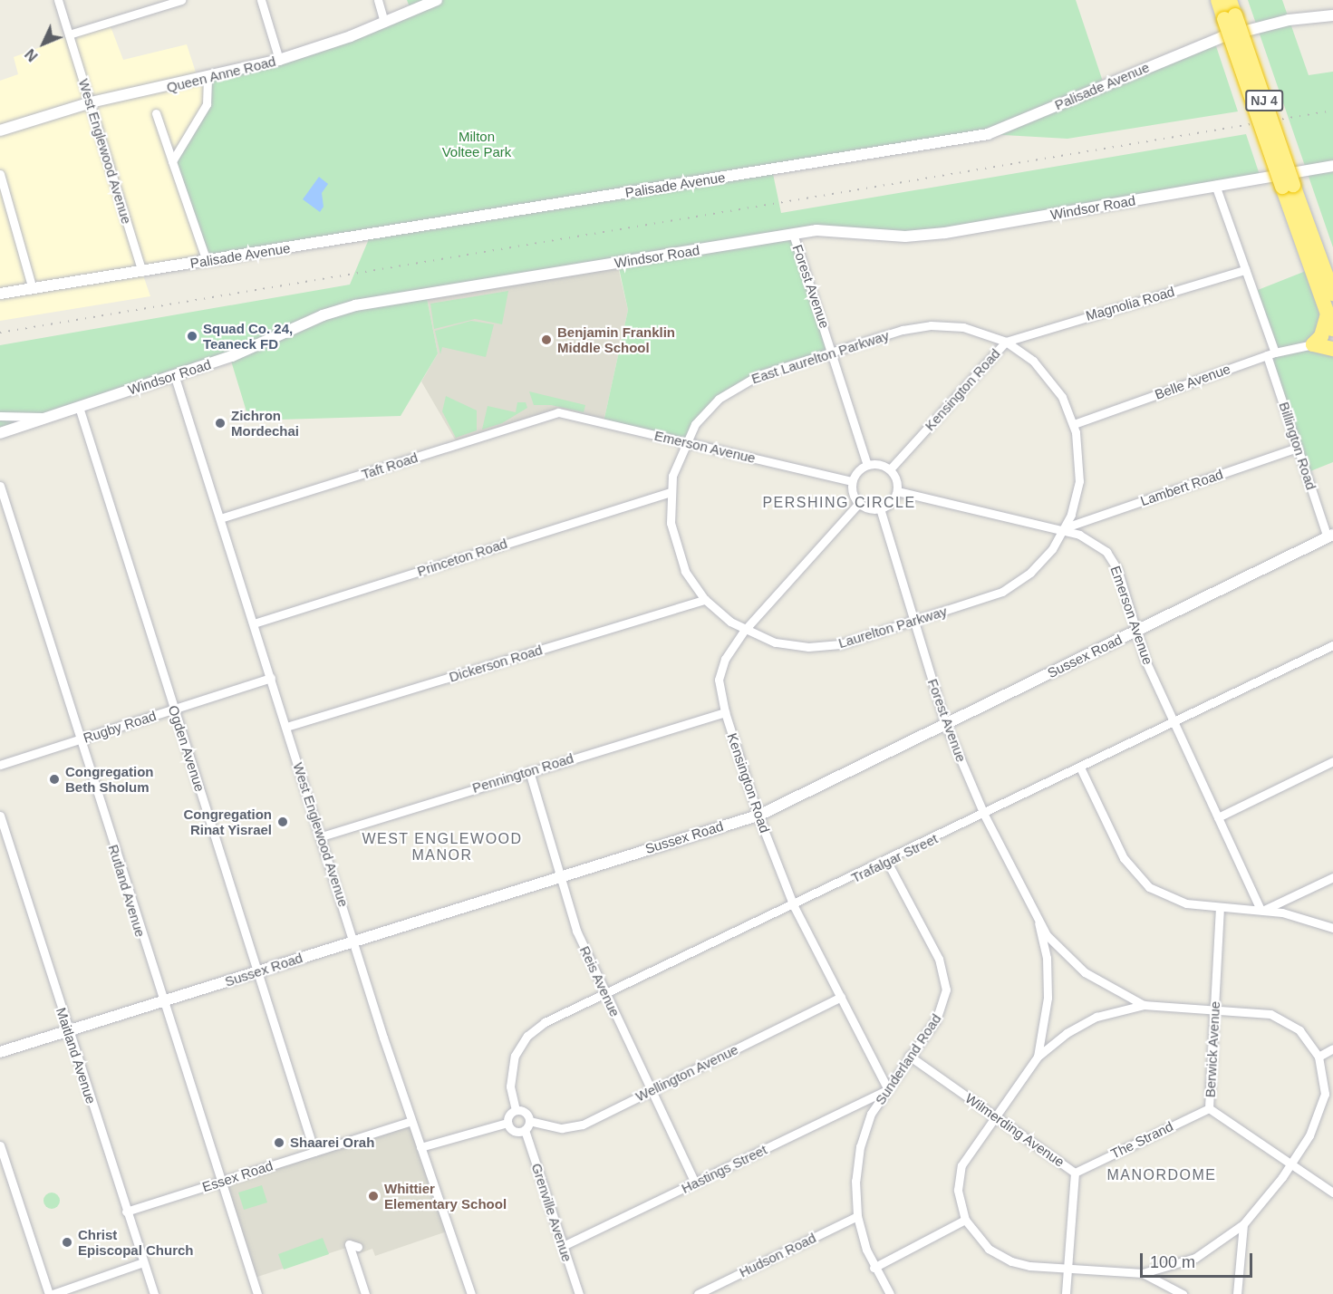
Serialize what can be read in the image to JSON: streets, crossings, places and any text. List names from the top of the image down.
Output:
{
  "streets": {
    "highway": ["NJ 4"],
    "street": [
      "Queen Anne Road",
      "Palisade Avenue",
      "West Englewood Avenue",
      "Windsor Road",
      "Forest Avenue",
      "Magnolia Road",
      "East Laurelton Parkway",
      "Belle Avenue",
      "Kensington Road",
      "Billington Road",
      "Emerson Avenue",
      "Taft Road",
      "Lambert Road",
      "Princeton Road",
      "Laurelton Parkway",
      "Sussex Road",
      "Dickerson Road",
      "Rugby Road",
      "Ogden Avenue",
      "Pennington Road",
      "Trafalgar Street",
      "Rutland Avenue",
      "Reis Avenue",
      "Berwick Avenue",
      "Maitland Avenue",
      "Sunderland Road",
      "Wellington Avenue",
      "Wilmerding Avenue",
      "The Strand",
      "Hastings Street",
      "Essex Road",
      "Grenville Avenue",
      "Hudson Road"
    ]
  },
  "crossings": [
    ["Queen Anne Road", "West Englewood Avenue"],
    ["Palisade Avenue", "West Englewood Avenue"],
    ["West Englewood Avenue", "Windsor Road"],
    ["West Englewood Avenue", "Taft Road"],
    ["West Englewood Avenue", "Princeton Road"],
    ["West Englewood Avenue", "Sussex Road"],
    ["West Englewood Avenue", "Dickerson Road"],
    ["West Englewood Avenue", "Rugby Road"],
    ["West Englewood Avenue", "Pennington Road"],
    ["West Englewood Avenue", "Essex Road"],
    ["Windsor Road", "Forest Avenue"],
    ["Windsor Road", "Billington Road"],
    ["Windsor Road", "Ogden Avenue"],
    ["Forest Avenue", "East Laurelton Parkway"],
    ["Forest Avenue", "Kensington Road"],
    ["Forest Avenue", "Emerson Avenue"],
    ["Forest Avenue", "Laurelton Parkway"],
    ["Forest Avenue", "Sussex Road"],
    ["Forest Avenue", "Trafalgar Street"],
    ["Magnolia Road", "Kensington Road"],
    ["Magnolia Road", "Billington Road"],
    ["East Laurelton Parkway", "Belle Avenue"],
    ["East Laurelton Parkway", "Kensington Road"],
    ["East Laurelton Parkway", "Emerson Avenue"],
    ["East Laurelton Parkway", "Princeton Road"],
    ["East Laurelton Parkway", "Laurelton Parkway"],
    ["East Laurelton Parkway", "Dickerson Road"],
    ["Belle Avenue", "Billington Road"],
    ["Belle Avenue", "Laurelton Parkway"],
    ["Kensington Road", "Emerson Avenue"],
    ["Kensington Road", "Laurelton Parkway"],
    ["Kensington Road", "Sussex Road"],
    ["Kensington Road", "Pennington Road"],
    ["Kensington Road", "Trafalgar Street"],
    ["Kensington Road", "Sunderland Road"],
    ["Kensington Road", "Wellington Avenue"],
    ["Kensington Road", "Hastings Street"],
    ["Billington Road", "Lambert Road"],
    ["Billington Road", "Sussex Road"],
    ["Emerson Avenue", "Taft Road"],
    ["Emerson Avenue", "Lambert Road"],
    ["Emerson Avenue", "Laurelton Parkway"],
    ["Emerson Avenue", "Sussex Road"],
    ["Emerson Avenue", "Trafalgar Street"],
    ["Lambert Road", "Laurelton Parkway"],
    ["Laurelton Parkway", "Dickerson Road"],
    ["Sussex Road", "Ogden Avenue"],
    ["Sussex Road", "Rutland Avenue"],
    ["Sussex Road", "Reis Avenue"],
    ["Sussex Road", "Maitland Avenue"],
    ["Rugby Road", "Ogden Avenue"],
    ["Rugby Road", "Rutland Avenue"],
    ["Ogden Avenue", "Essex Road"],
    ["Pennington Road", "Reis Avenue"],
    ["Trafalgar Street", "Reis Avenue"],
    ["Trafalgar Street", "Sunderland Road"],
    ["Trafalgar Street", "Wellington Avenue"],
    ["Trafalgar Street", "Grenville Avenue"],
    ["Rutland Avenue", "Essex Road"],
    ["Reis Avenue", "Wellington Avenue"],
    ["Reis Avenue", "Hastings Street"],
    ["Berwick Avenue", "The Strand"],
    ["Maitland Avenue", "Essex Road"],
    ["Sunderland Road", "Wilmerding Avenue"],
    ["Sunderland Road", "Hastings Street"],
    ["Sunderland Road", "Hudson Road"],
    ["Wellington Avenue", "Grenville Avenue"],
    ["Wilmerding Avenue", "The Strand"],
    ["Hastings Street", "Grenville Avenue"]
  ],
  "districts": ["PERSHING CIRCLE", "WEST ENGLEWOOD MANOR", "MANORDOME"],
  "parks": ["Milton Voltee Park"],
  "places": [
    "Squad Co. 24, Teaneck FD",
    "Benjamin Franklin Middle School",
    "Zichron Mordechai",
    "Congregation Beth Sholum",
    "Congregation Rinat Yisrael",
    "Shaarei Orah",
    "Whittier Elementary School",
    "Christ Episcopal Church"
  ],
  "scale_bar": "100 m",
  "north": "bottom left"
}
